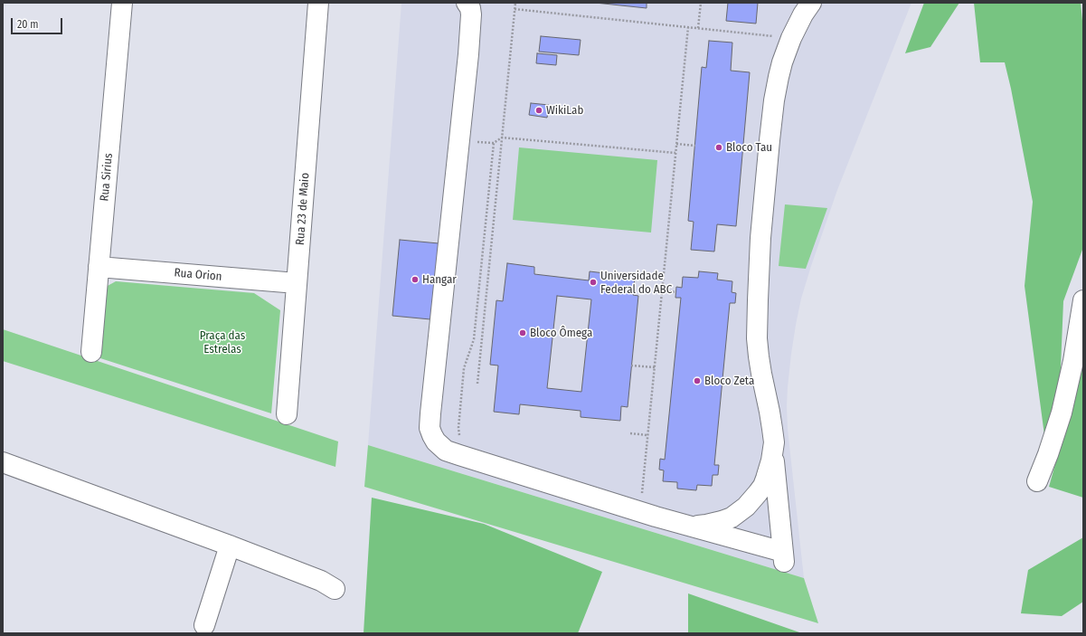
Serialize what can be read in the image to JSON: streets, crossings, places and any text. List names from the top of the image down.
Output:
{
  "streets": {
    "street": ["Rua Sirius", "Rua 23 de Maio", "Rua Orion"]
  },
  "crossings": [
    ["Rua Sirius", "Rua Orion"],
    ["Rua 23 de Maio", "Rua Orion"]
  ],
  "parks": ["Praça das Estrelas"],
  "places": [
    "WikiLab",
    "Bloco Tau",
    "Hangar",
    "Universidade Federal do ABC",
    "Bloco Ômega",
    "Bloco Zeta"
  ],
  "scale_bar": "20 m"
}
